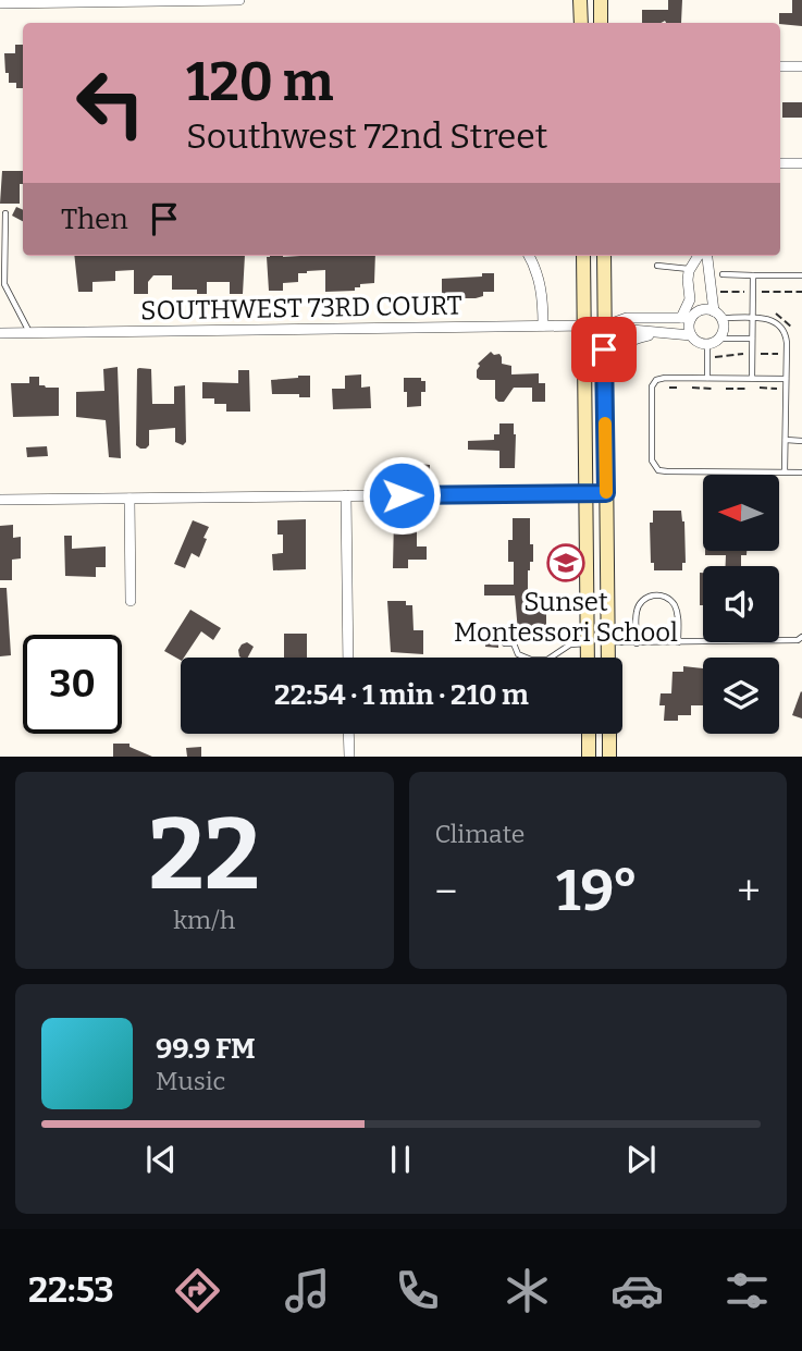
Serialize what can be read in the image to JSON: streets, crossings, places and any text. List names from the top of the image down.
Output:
{
  "streets": {
    "street": ["SOUTHWEST 73RD COURT"]
  },
  "places": {
    "school or university": ["Sunset Montessori School"]
  },
  "north": "left",
  "page": {
    "turn": ["120 m", "Southwest 72nd Street"],
    "then": "Then",
    "limit": "30",
    "trip": "22:54 · 1 min · 210 m",
    "tile": [
      ["22", "km/h"],
      "Climate"
    ],
    "heat": ["−", "19°", "+"],
    "song": ["99.9 FM", "Music"],
    "tabs": "22:53"
  }
}
